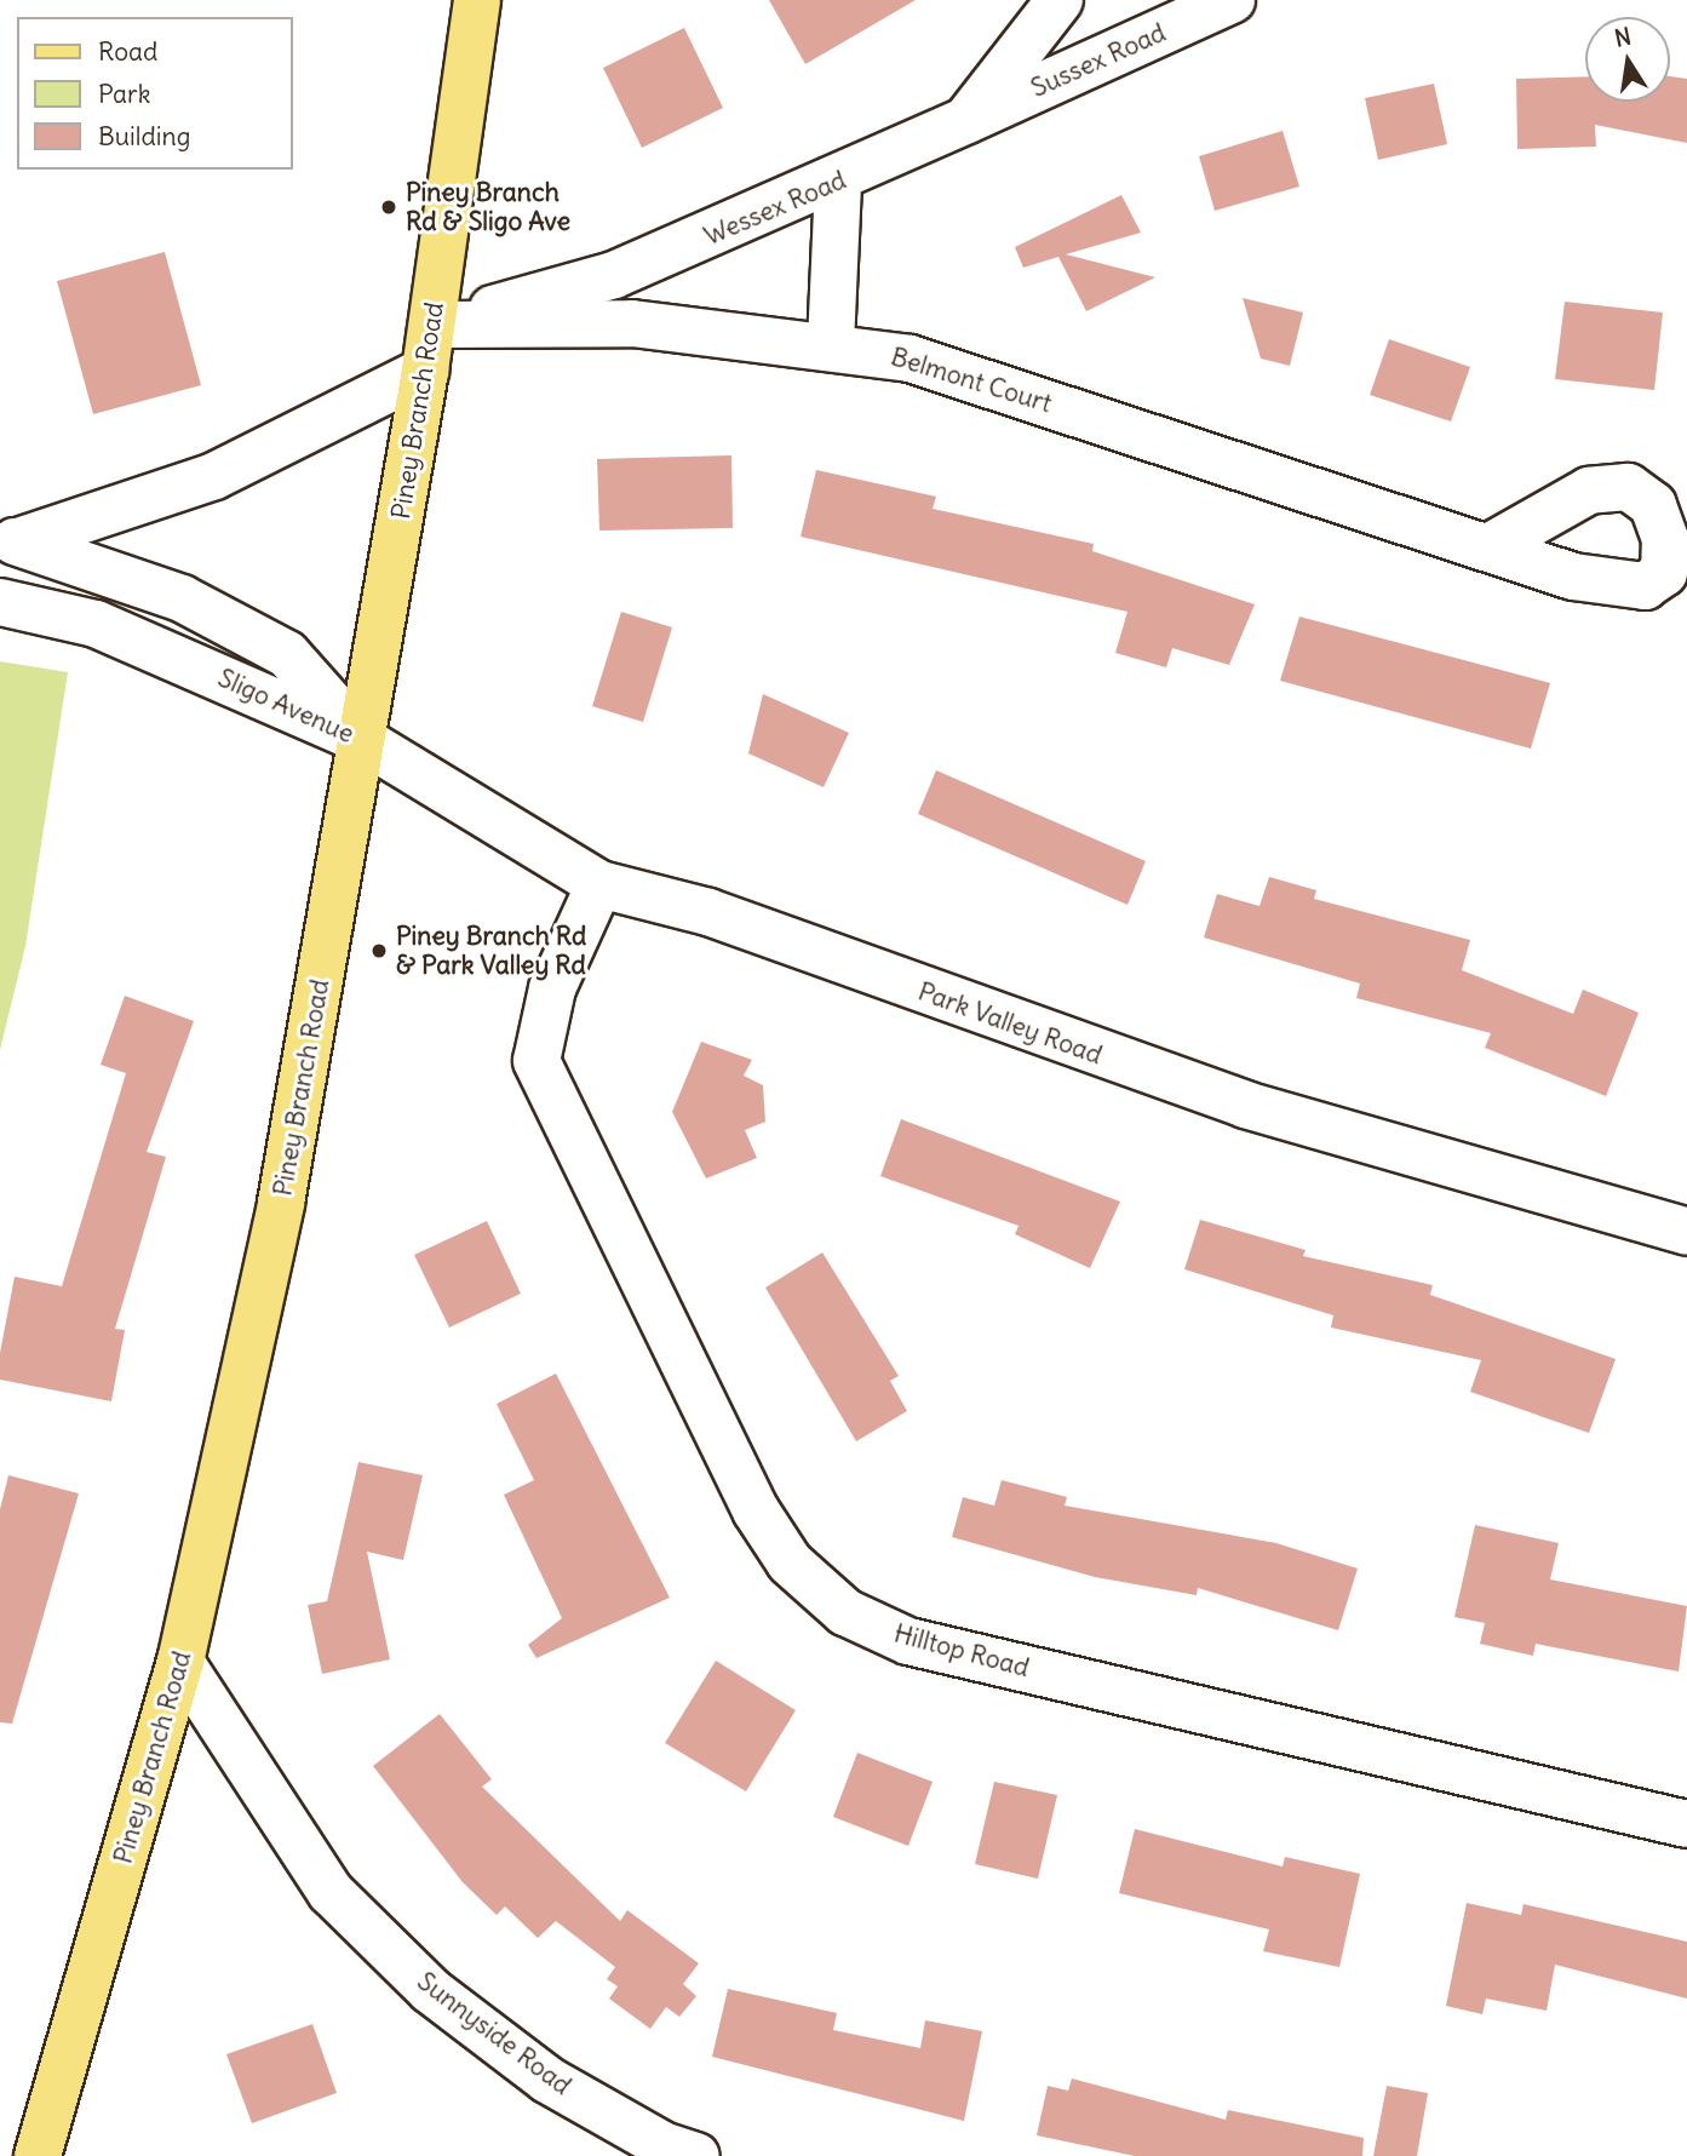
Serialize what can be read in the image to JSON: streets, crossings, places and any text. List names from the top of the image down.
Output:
{
  "streets": {
    "main road": ["Piney Branch Road"],
    "street": [
      "Sussex Road",
      "Wessex Road",
      "Belmont Court",
      "Sligo Avenue",
      "Park Valley Road",
      "Hilltop Road",
      "Sunnyside Road"
    ]
  },
  "crossings": [
    ["Sussex Road", "Wessex Road"],
    ["Wessex Road", "Belmont Court"],
    ["Wessex Road", "Piney Branch Road"],
    ["Belmont Court", "Piney Branch Road"],
    ["Piney Branch Road", "Sligo Avenue"],
    ["Piney Branch Road", "Park Valley Road"],
    ["Piney Branch Road", "Sunnyside Road"],
    ["Sligo Avenue", "Park Valley Road"],
    ["Park Valley Road", "Hilltop Road"]
  ],
  "places": ["Piney Branch Rd & Sligo Ave", "Piney Branch Rd & Park Valley Rd"],
  "legend": ["Road", "Park", "Building"],
  "north": "top"
}
